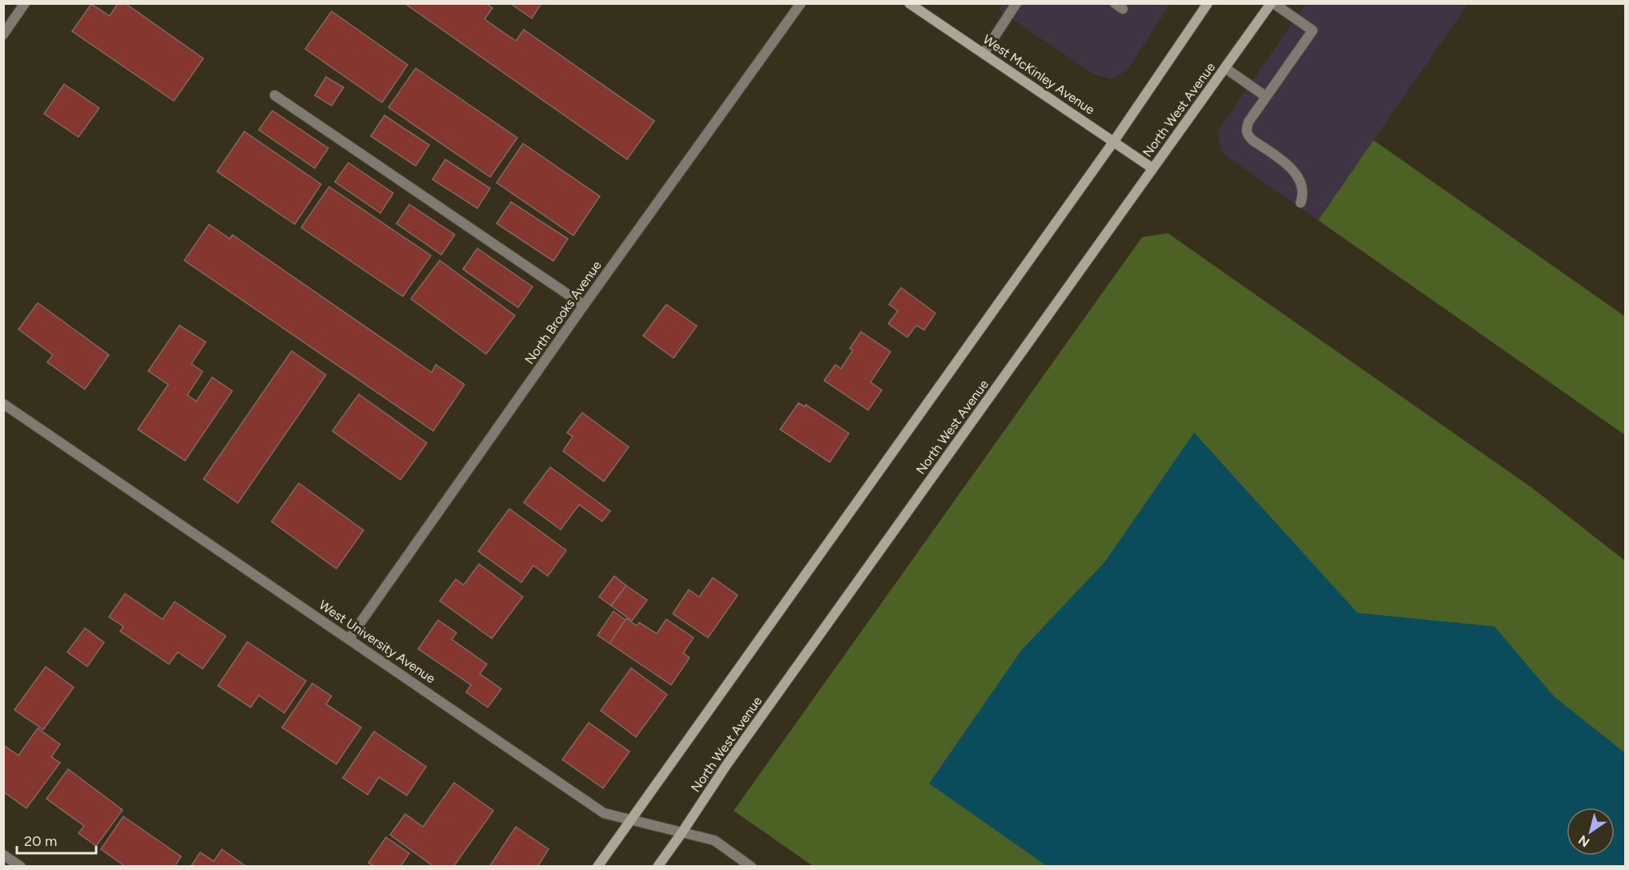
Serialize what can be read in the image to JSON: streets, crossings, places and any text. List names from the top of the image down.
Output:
{
  "streets": {
    "main road": ["West McKinley Avenue", "North West Avenue"],
    "street": ["North Brooks Avenue", "West University Avenue"]
  },
  "crossings": [
    ["West McKinley Avenue", "North West Avenue"],
    ["North West Avenue", "West University Avenue"],
    ["North Brooks Avenue", "West University Avenue"]
  ],
  "scale_bar": "20 m",
  "north": "bottom left"
}
